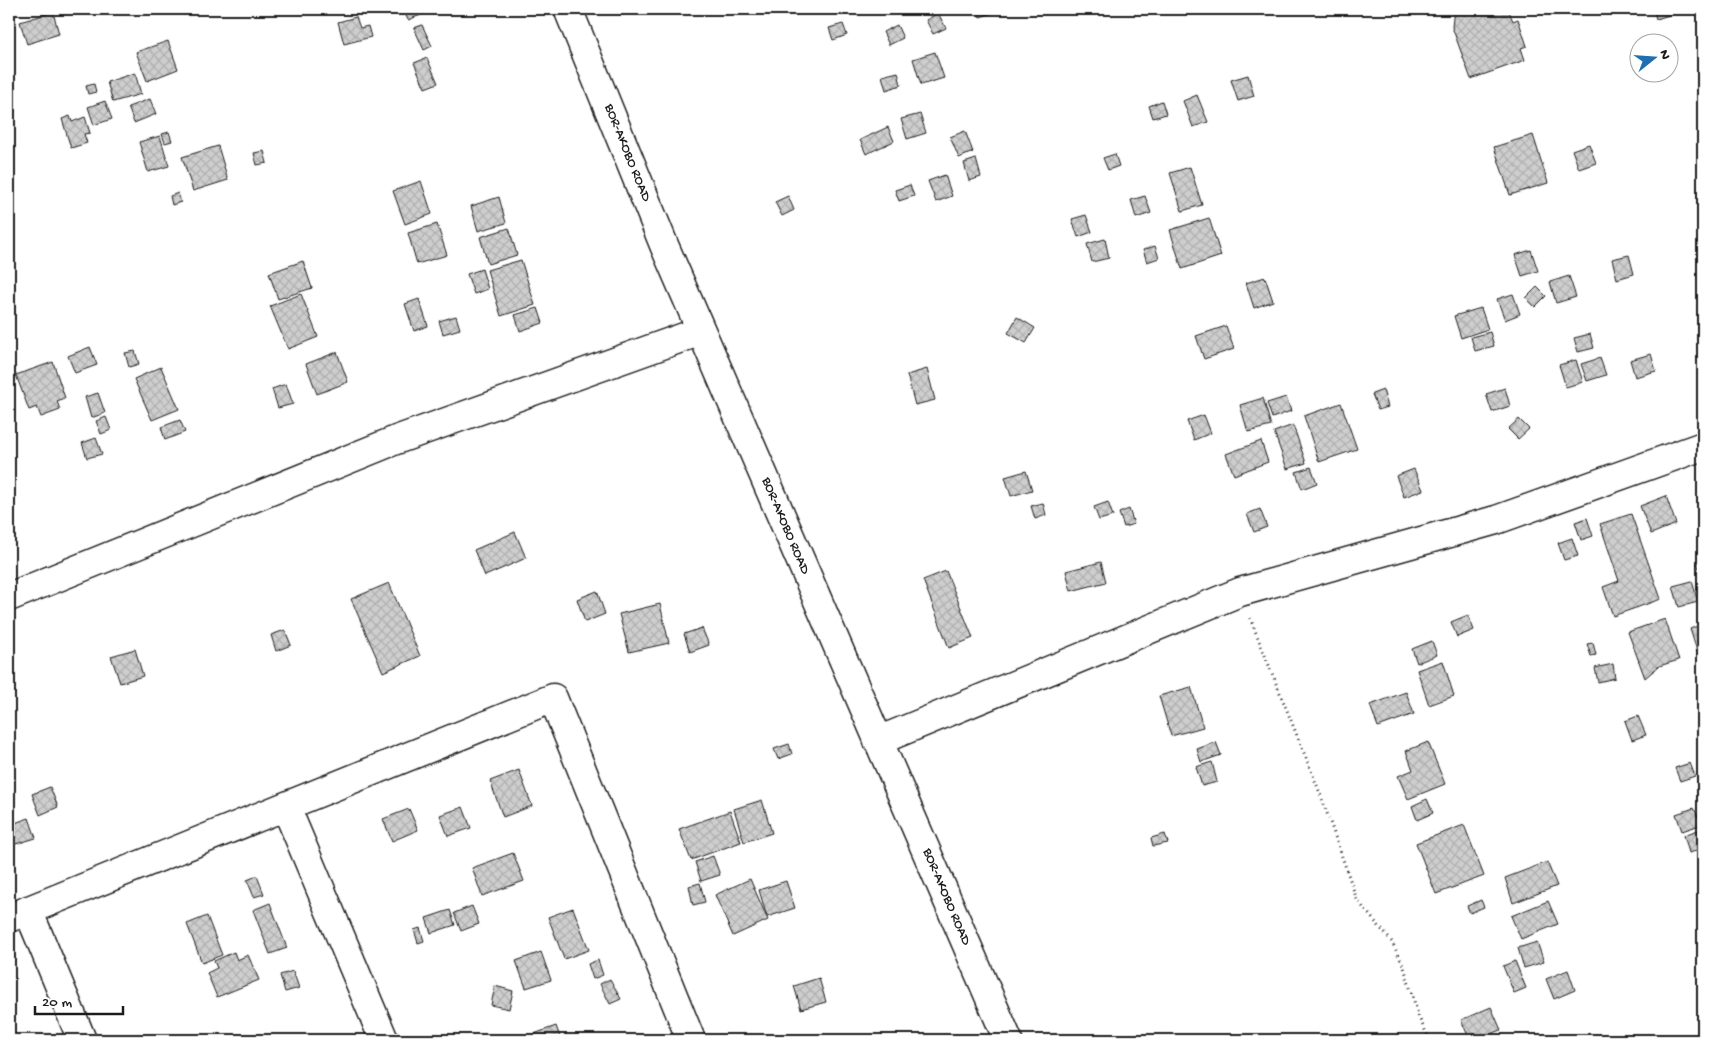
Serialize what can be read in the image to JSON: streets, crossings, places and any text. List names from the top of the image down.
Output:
{
  "streets": {
    "street": ["BOR-AKOBO ROAD"]
  },
  "scale_bar": "20 m",
  "north": "right"
}
